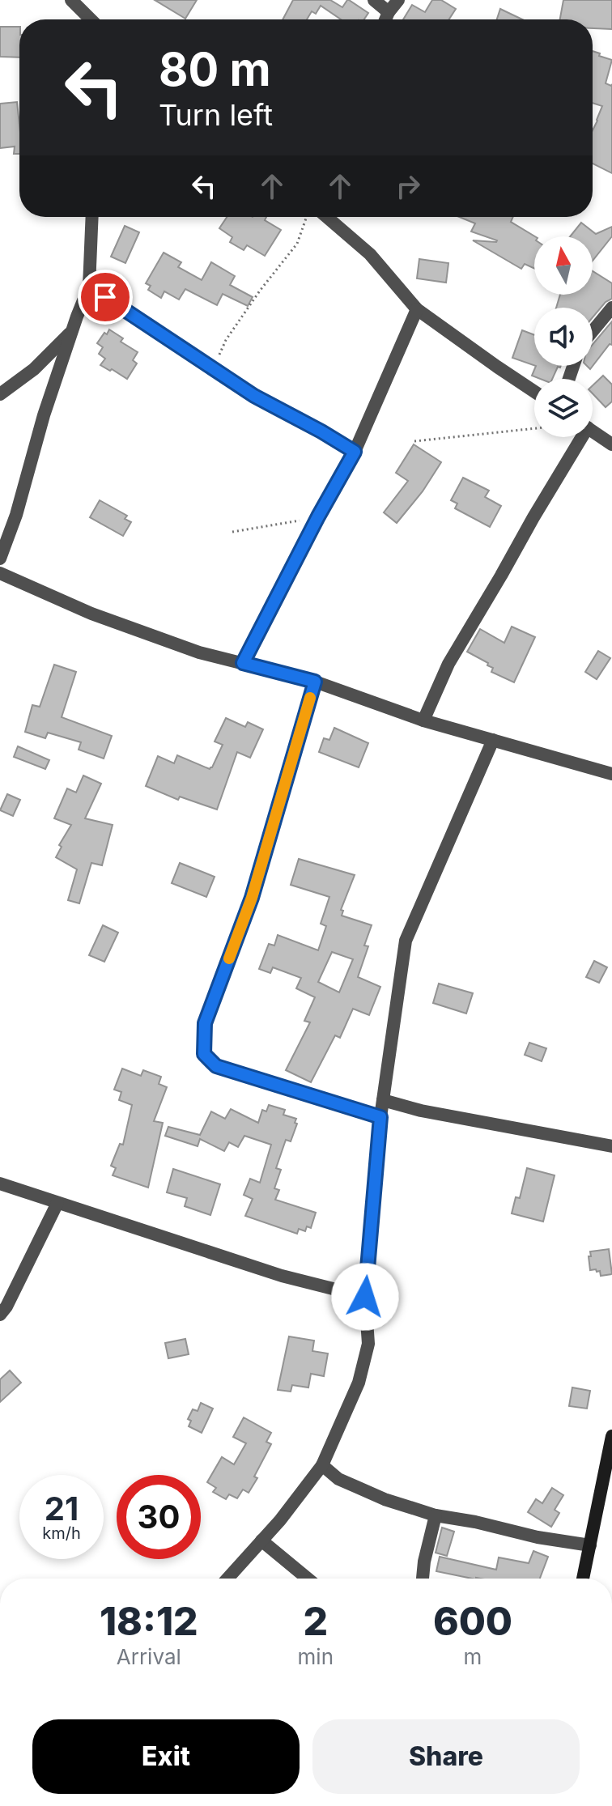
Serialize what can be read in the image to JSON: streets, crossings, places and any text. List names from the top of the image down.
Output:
{
  "north": "top",
  "page": {
    "turn": ["80 m", "Turn left"],
    "speed": "21 km/h",
    "limit": "30",
    "eta": [
      "18:12",
      "Arrival",
      "2",
      "min",
      "600",
      "m"
    ],
    "buttons": ["Exit", "Share"]
  }
}
